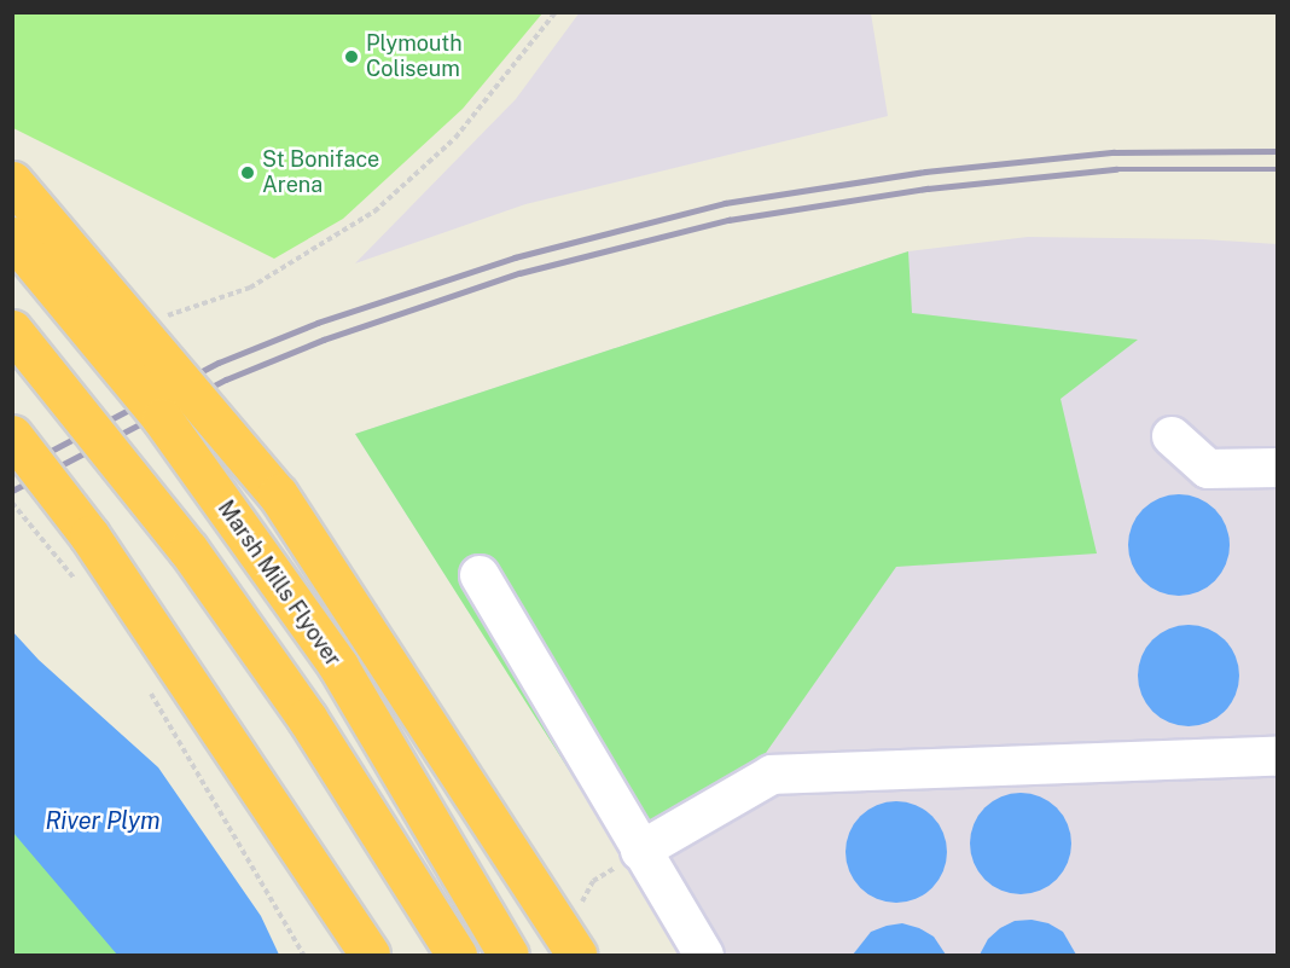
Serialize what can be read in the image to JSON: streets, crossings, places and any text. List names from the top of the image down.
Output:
{
  "streets": {
    "highway": ["Marsh Mills Flyover"]
  },
  "water": ["River Plym"],
  "places": ["Plymouth Coliseum", "St Boniface Arena"]
}
